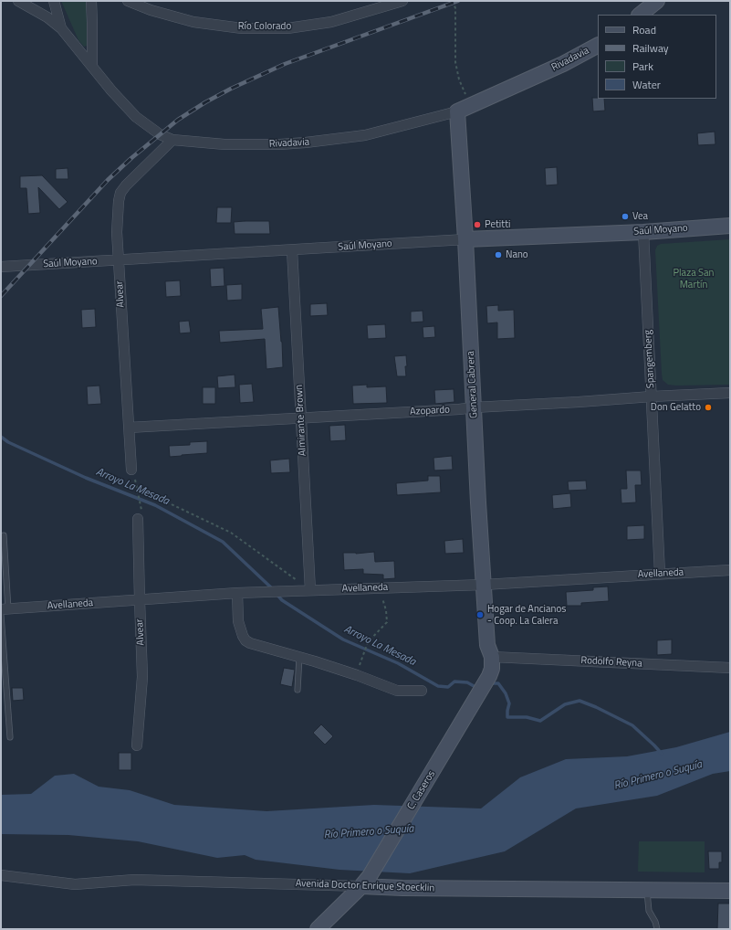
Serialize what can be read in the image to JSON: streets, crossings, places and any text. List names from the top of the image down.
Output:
{
  "streets": {
    "street": [
      "Río Colorado",
      "Rivadavia",
      "Saúl Moyano",
      "Alvear",
      "Spangemberg",
      "General Cabrera",
      "Azopardo",
      "Almirante Brown",
      "Avellaneda",
      "Rodolfo Reyna",
      "C. Caseros",
      "Avenida Doctor Enrique Stoecklin"
    ]
  },
  "crossings": [
    ["Rivadavia", "Alvear"],
    ["Rivadavia", "General Cabrera"],
    ["Saúl Moyano", "Alvear"],
    ["Saúl Moyano", "Spangemberg"],
    ["Saúl Moyano", "General Cabrera"],
    ["Saúl Moyano", "Almirante Brown"],
    ["Alvear", "Azopardo"],
    ["Alvear", "Avellaneda"],
    ["Spangemberg", "Azopardo"],
    ["Spangemberg", "Avellaneda"],
    ["General Cabrera", "Azopardo"],
    ["General Cabrera", "Avellaneda"],
    ["General Cabrera", "Rodolfo Reyna"],
    ["General Cabrera", "C. Caseros"],
    ["Azopardo", "Almirante Brown"],
    ["Almirante Brown", "Avellaneda"],
    ["Rodolfo Reyna", "C. Caseros"],
    ["C. Caseros", "Avenida Doctor Enrique Stoecklin"]
  ],
  "water": ["Arroyo La Mesada", "Río Primero o Suquía"],
  "parks": ["Plaza San Martín"],
  "places": [
    "Vea",
    "Petitti",
    "Nano",
    "Don Gelatto",
    "Hogar de Ancianos - Coop. La Calera"
  ],
  "legend": [
    "Road",
    "Railway",
    "Park",
    "Water"
  ]
}
